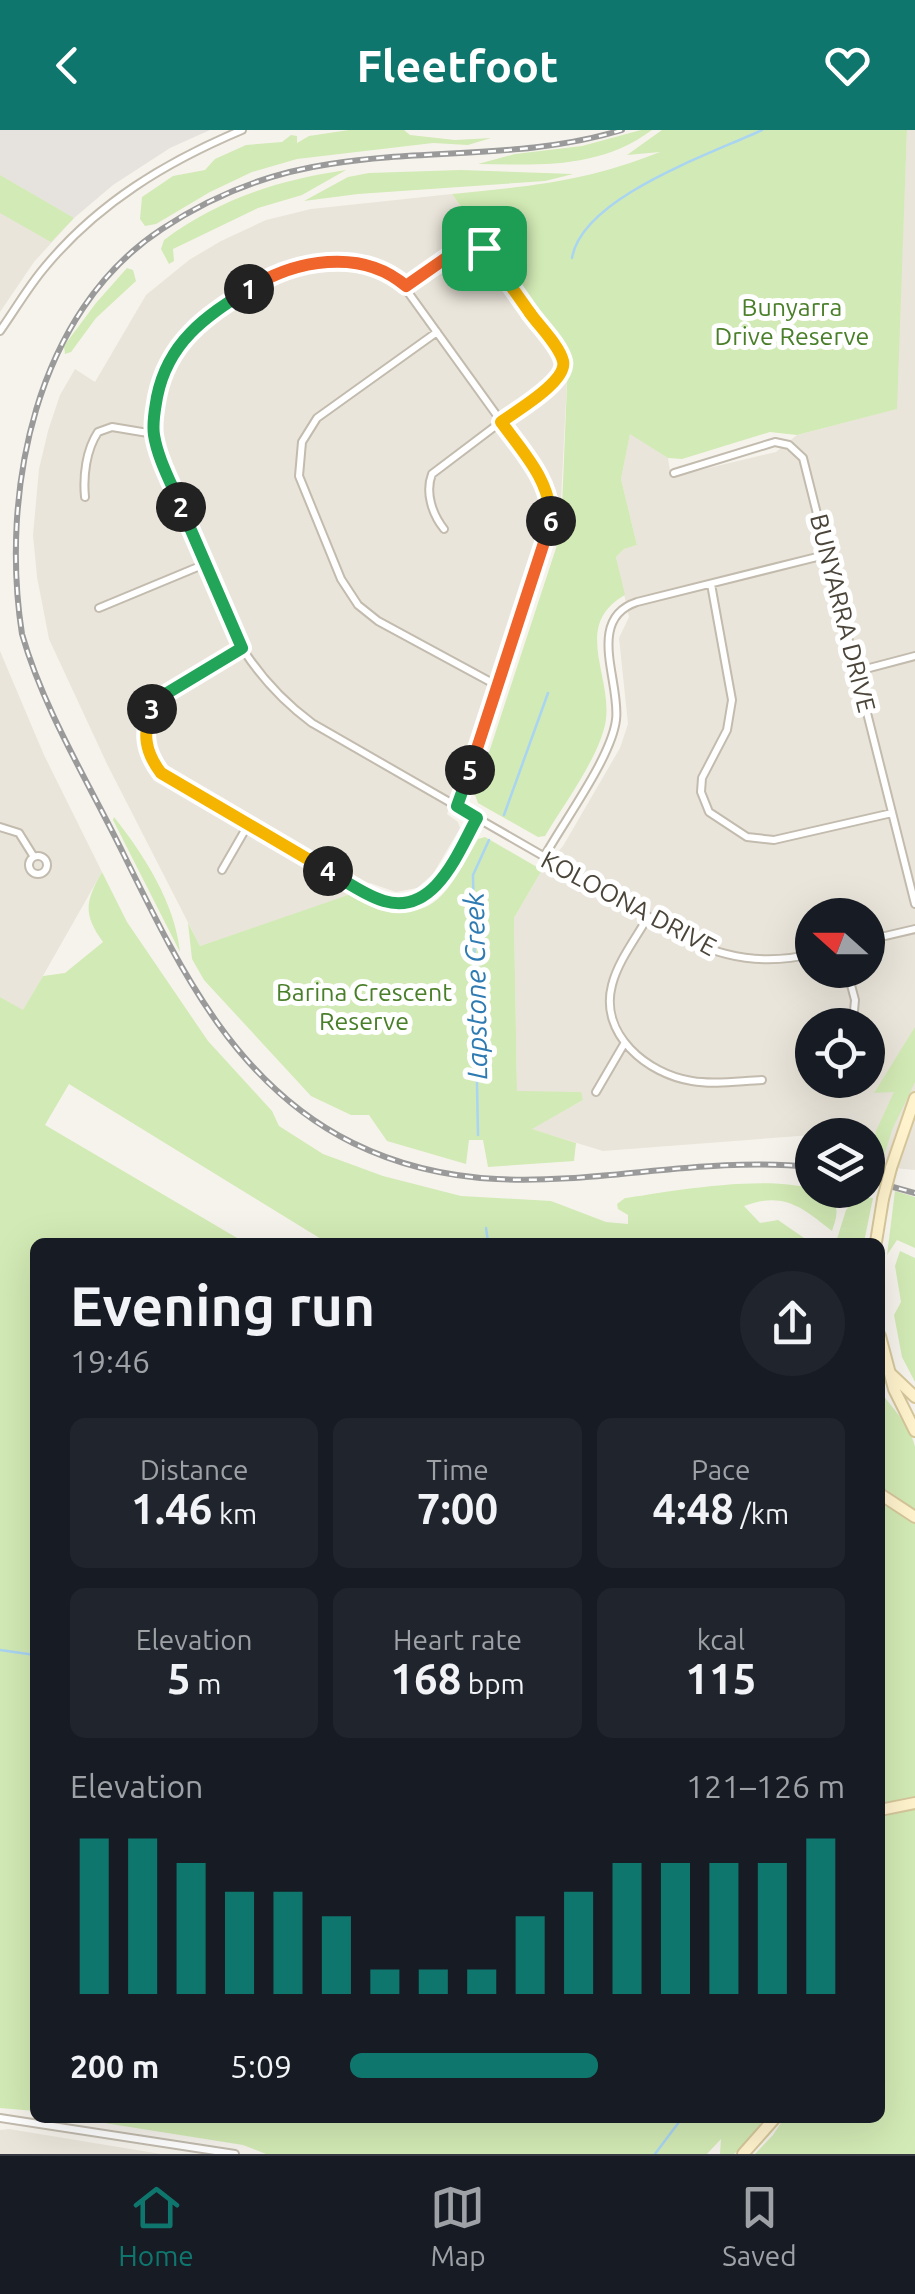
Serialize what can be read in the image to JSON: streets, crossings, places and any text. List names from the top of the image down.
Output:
{
  "streets": {
    "street": ["BUNYARRA DRIVE", "KOLOONA DRIVE"]
  },
  "water": ["Lapstone Creek"],
  "parks": ["Bunyarra Drive Reserve", "Barina Crescent Reserve"],
  "north": "left",
  "page": {
    "header": "Fleetfoot",
    "pins": [
      "1",
      "2",
      "6",
      "3",
      "5",
      "4"
    ],
    "heading": ["Evening run", "19:46"],
    "stats": [
      ["Distance", "1.46 km"],
      ["Time", "7:00"],
      ["Pace", "4:48 /km"],
      ["Elevation", "5 m"],
      ["Heart rate", "168 bpm"],
      ["kcal", "115"]
    ],
    "chart": ["Elevation", "121–126 m"],
    "list": [
      {
        "name": "200 m",
        "note": "5:09"
      }
    ],
    "tabs": ["Home", "Map", "Saved"]
  }
}
